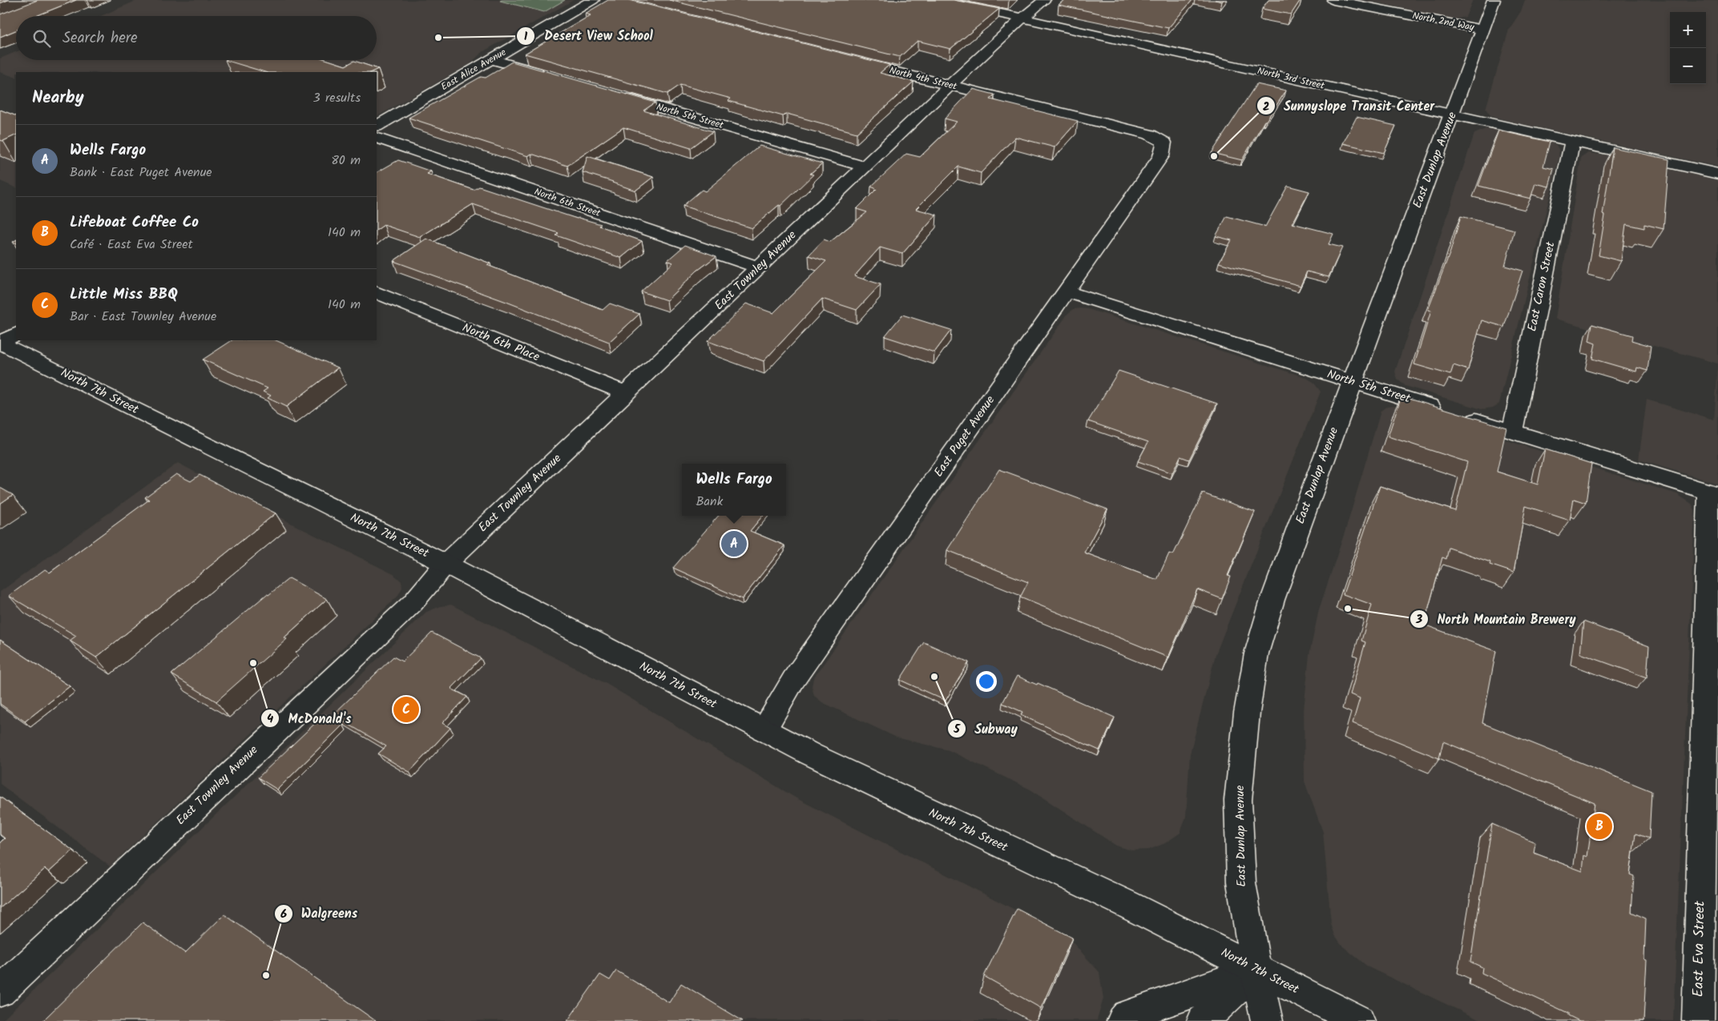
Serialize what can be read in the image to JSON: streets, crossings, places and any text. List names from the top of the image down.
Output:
{
  "streets": {
    "street": [
      "North 2nd Way",
      "East Alice Avenue",
      "North 4th Street",
      "North 3rd Street",
      "North 5th Street",
      "East Dunlap Avenue",
      "North 6th Street",
      "East Townley Avenue",
      "East Caron Street",
      "North 6th Place",
      "North 7th Street",
      "East Puget Avenue",
      "East Eva Street"
    ]
  },
  "crossings": [
    ["North 2nd Way", "East Dunlap Avenue"],
    ["North 4th Street", "East Townley Avenue"],
    ["North 4th Street", "East Puget Avenue"],
    ["North 3rd Street", "East Dunlap Avenue"],
    ["North 3rd Street", "East Townley Avenue"],
    ["North 3rd Street", "East Caron Street"],
    ["North 5th Street", "East Dunlap Avenue"],
    ["North 5th Street", "East Townley Avenue"],
    ["North 5th Street", "East Caron Street"],
    ["North 5th Street", "East Puget Avenue"],
    ["North 5th Street", "East Eva Street"],
    ["East Dunlap Avenue", "North 7th Street"],
    ["North 6th Street", "East Townley Avenue"],
    ["East Townley Avenue", "North 6th Place"],
    ["East Townley Avenue", "North 7th Street"],
    ["North 7th Street", "East Puget Avenue"]
  ],
  "places": [
    "Desert View School",
    "Sunnyslope Transit Center",
    "North Mountain Brewery",
    "McDonald's",
    "Subway",
    "Walgreens"
  ],
  "page": {
    "map_buttons": ["+", "−"],
    "search": "Search here",
    "heading": ["Nearby", "3 results"],
    "list": [
      {
        "mark": "A",
        "name": "Wells Fargo",
        "note": "Bank · East Puget Avenue",
        "value": "80 m"
      },
      {
        "mark": "B",
        "name": "Lifeboat Coffee Co",
        "note": "Café · East Eva Street",
        "value": "140 m"
      },
      {
        "mark": "C",
        "name": "Little Miss BBQ",
        "note": "Bar · East Townley Avenue",
        "value": "140 m"
      }
    ],
    "popup": ["Wells Fargo", "Bank"],
    "pins": ["A", "C", "B"]
  }
}
